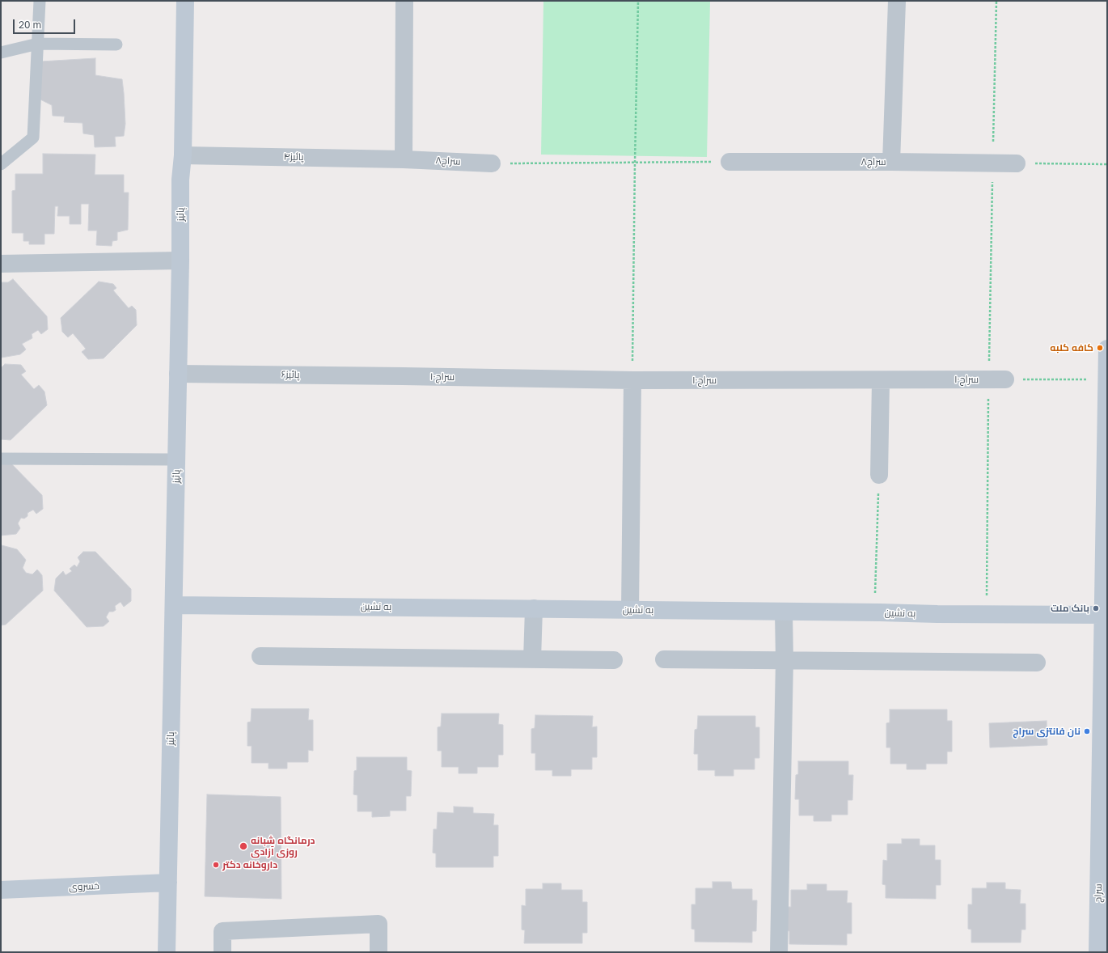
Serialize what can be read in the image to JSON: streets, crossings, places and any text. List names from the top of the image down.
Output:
{
  "streets": {
    "street": [
      "پائیز۴",
      "۸سراج",
      "سراج۸",
      "پائیز",
      "پائیز۶",
      "سراج۱۰",
      "به نشین",
      "خسروى",
      "سراج"
    ]
  },
  "crossings": [
    ["پائیز۴", "۸سراج"],
    ["پائیز۴", "پائیز"],
    ["پائیز", "پائیز۶"],
    ["پائیز", "به نشین"],
    ["پائیز", "خسروى"],
    ["پائیز۶", "سراج۱۰"],
    ["به نشین", "سراج"]
  ],
  "places": [
    "کافه کلبه",
    "بانک ملت",
    "نان فانتزی سراج",
    "درمانگاه شبانه روزی آزادی",
    "داروخانه دکتر"
  ],
  "scale_bar": "20 m"
}
